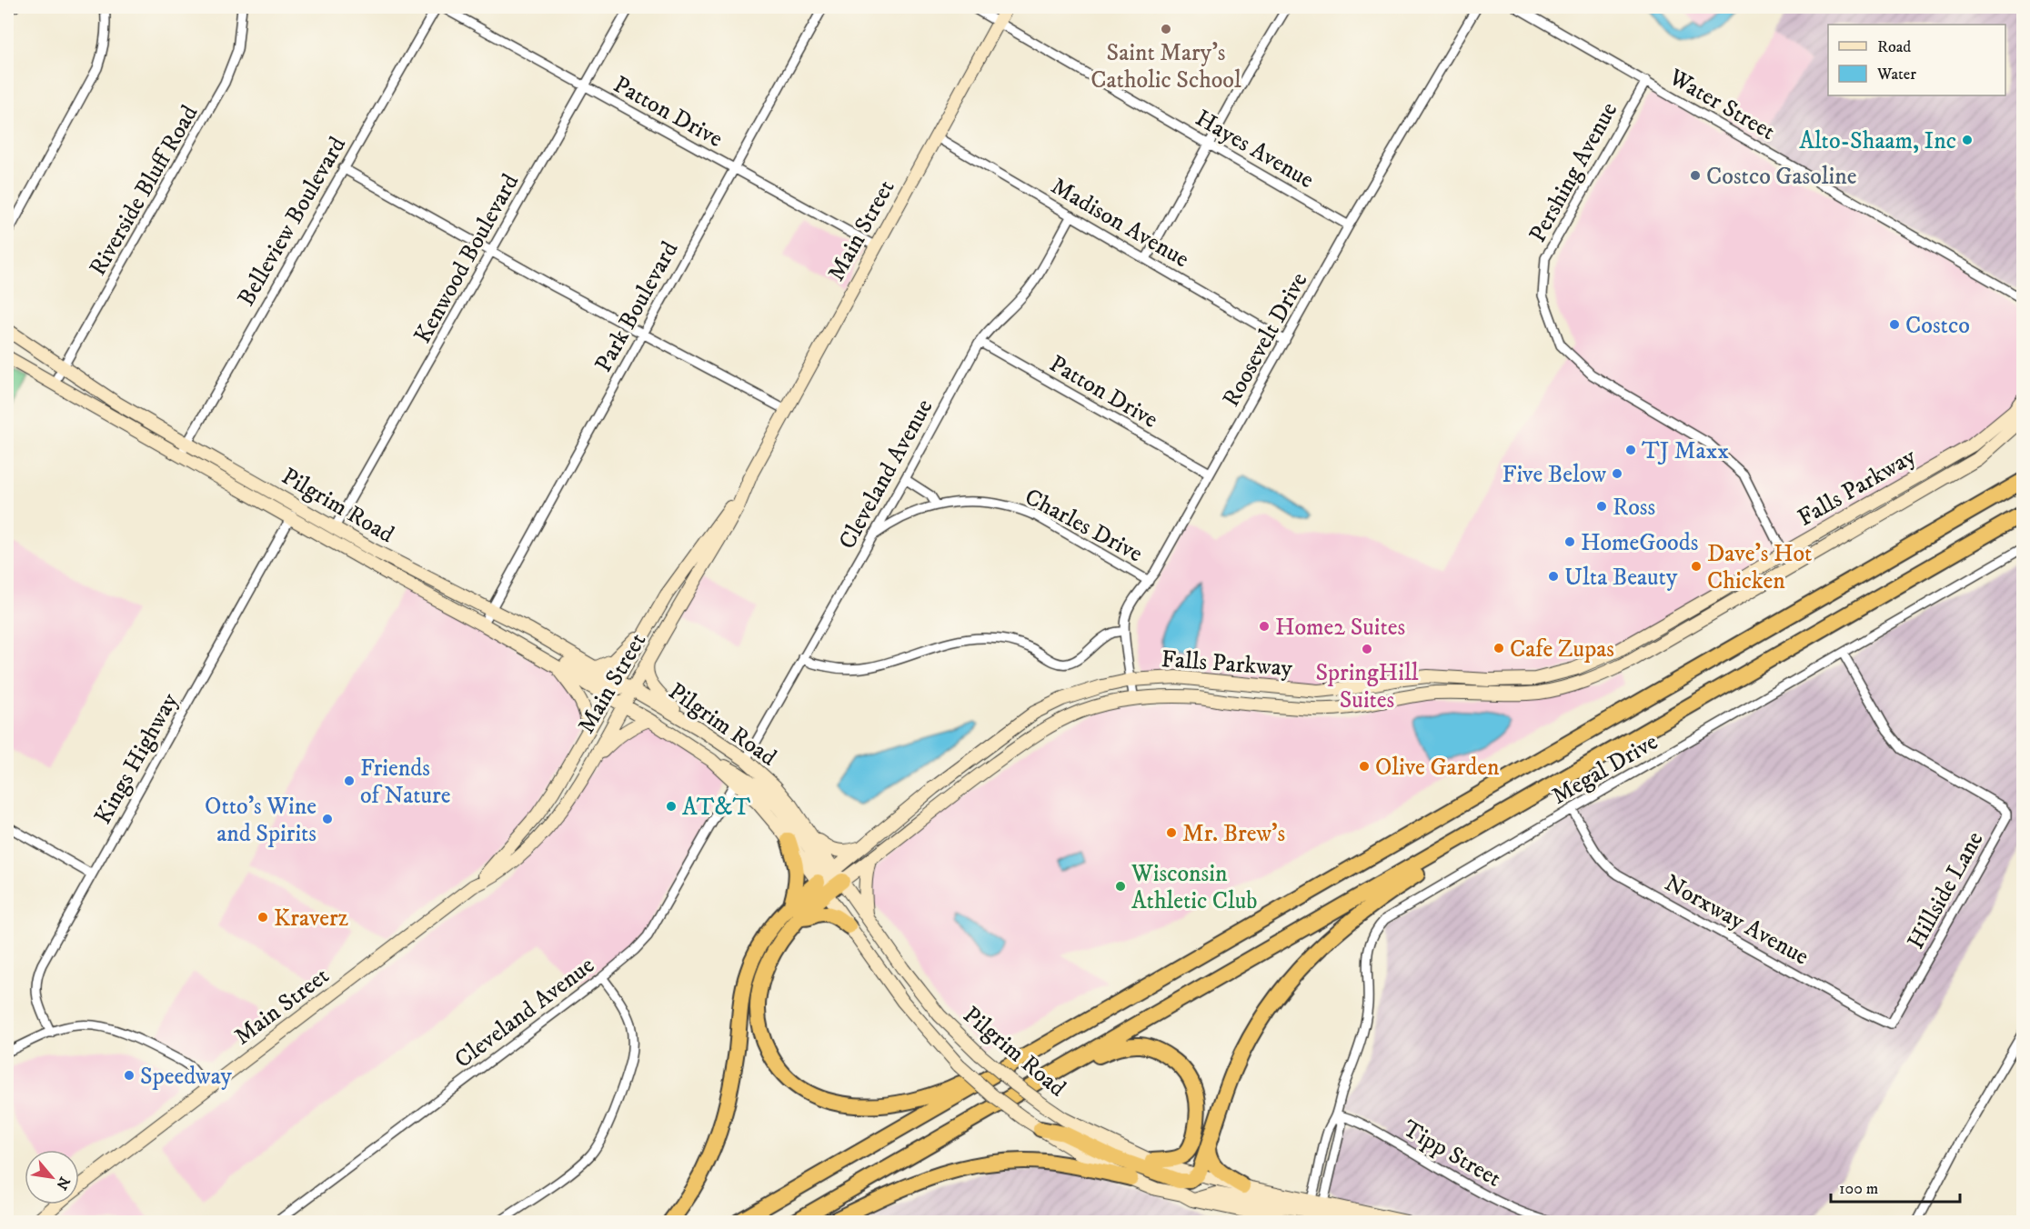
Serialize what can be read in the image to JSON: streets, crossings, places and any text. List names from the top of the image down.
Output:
{
  "streets": {
    "street": [
      "Water Street",
      "Patton Drive",
      "Hayes Avenue",
      "Pershing Avenue",
      "Riverside Bluff Road",
      "Belleview Boulevard",
      "Madison Avenue",
      "Main Street",
      "Kenwood Boulevard",
      "Park Boulevard",
      "Roosevelt Drive",
      "Cleveland Avenue",
      "Falls Parkway",
      "Pilgrim Road",
      "Charles Drive",
      "Kings Highway",
      "Megal Drive",
      "Hillside Lane",
      "Norxway Avenue",
      "Tipp Street"
    ]
  },
  "crossings": [
    ["Water Street", "Pershing Avenue"],
    ["Patton Drive", "Main Street"],
    ["Patton Drive", "Kenwood Boulevard"],
    ["Patton Drive", "Park Boulevard"],
    ["Patton Drive", "Roosevelt Drive"],
    ["Patton Drive", "Cleveland Avenue"],
    ["Hayes Avenue", "Main Street"],
    ["Hayes Avenue", "Roosevelt Drive"],
    ["Pershing Avenue", "Falls Parkway"],
    ["Riverside Bluff Road", "Pilgrim Road"],
    ["Belleview Boulevard", "Pilgrim Road"],
    ["Madison Avenue", "Main Street"],
    ["Madison Avenue", "Roosevelt Drive"],
    ["Madison Avenue", "Cleveland Avenue"],
    ["Main Street", "Pilgrim Road"],
    ["Kenwood Boulevard", "Pilgrim Road"],
    ["Park Boulevard", "Pilgrim Road"],
    ["Roosevelt Drive", "Falls Parkway"],
    ["Roosevelt Drive", "Charles Drive"],
    ["Cleveland Avenue", "Pilgrim Road"],
    ["Cleveland Avenue", "Charles Drive"],
    ["Falls Parkway", "Pilgrim Road"],
    ["Pilgrim Road", "Kings Highway"],
    ["Pilgrim Road", "Megal Drive"],
    ["Megal Drive", "Hillside Lane"],
    ["Megal Drive", "Norxway Avenue"],
    ["Megal Drive", "Tipp Street"],
    ["Hillside Lane", "Norxway Avenue"]
  ],
  "places": [
    "Saint Mary's Catholic School",
    "Alto-Shaam, Inc",
    "Costco Gasoline",
    "Costco",
    "TJ Maxx",
    "Five Below",
    "Ross",
    "HomeGoods",
    "Dave's Hot Chicken",
    "Ulta Beauty",
    "Home2 Suites",
    "Cafe Zupas",
    "SpringHill Suites",
    "Olive Garden",
    "Friends of Nature",
    "AT&T",
    "Otto's Wine and Spirits",
    "Mr. Brew's",
    "Wisconsin Athletic Club",
    "Kraverz",
    "Speedway"
  ],
  "legend": ["Road", "Water"],
  "scale_bar": "100 m",
  "north": "bottom right"
}
